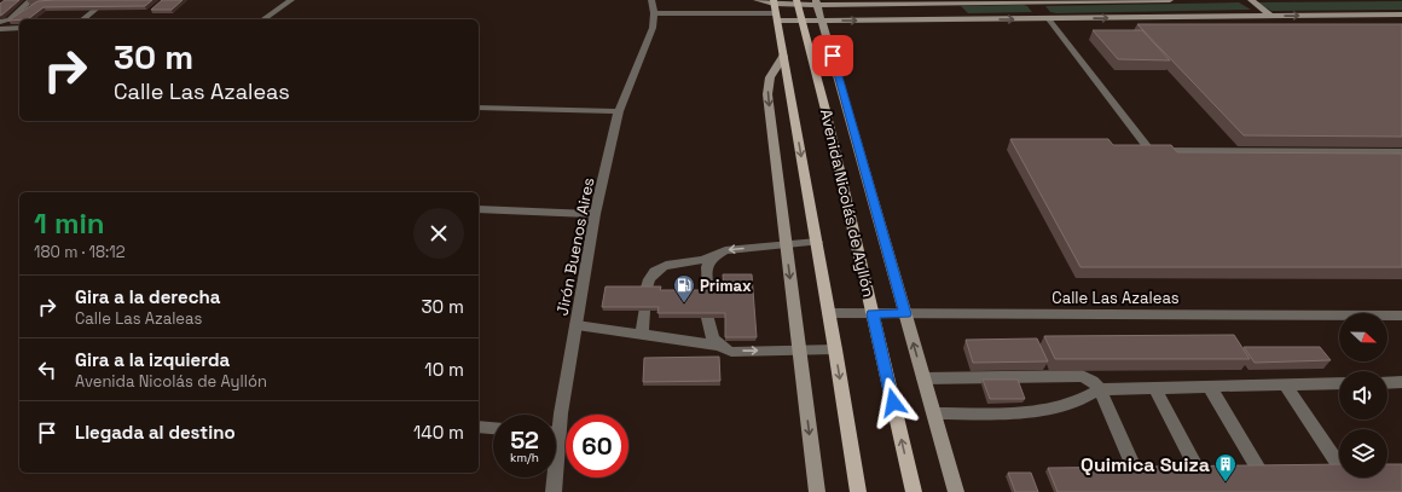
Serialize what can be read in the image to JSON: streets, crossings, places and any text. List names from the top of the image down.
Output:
{
  "streets": {
    "main road": ["Avenida Nicolás de Ayllón"],
    "street": ["Jirón Buenos Aires", "Calle Las Azaleas"]
  },
  "crossings": [
    ["Avenida Nicolás de Ayllón", "Calle Las Azaleas"]
  ],
  "places": {
    "fuel station": ["Primax"],
    "building": ["Quimica Suiza"]
  },
  "north": "right",
  "page": {
    "turn": ["30 m", "Calle Las Azaleas"],
    "heading": ["1 min", "180 m · 18:12"],
    "list": [
      {
        "name": "Gira a la derecha",
        "note": "Calle Las Azaleas",
        "value": "30 m"
      },
      {
        "name": "Gira a la izquierda",
        "note": "Avenida Nicolás de Ayllón",
        "value": "10 m"
      },
      {
        "name": "Llegada al destino",
        "value": "140 m"
      }
    ],
    "speed": "52 km/h",
    "limit": "60"
  }
}
